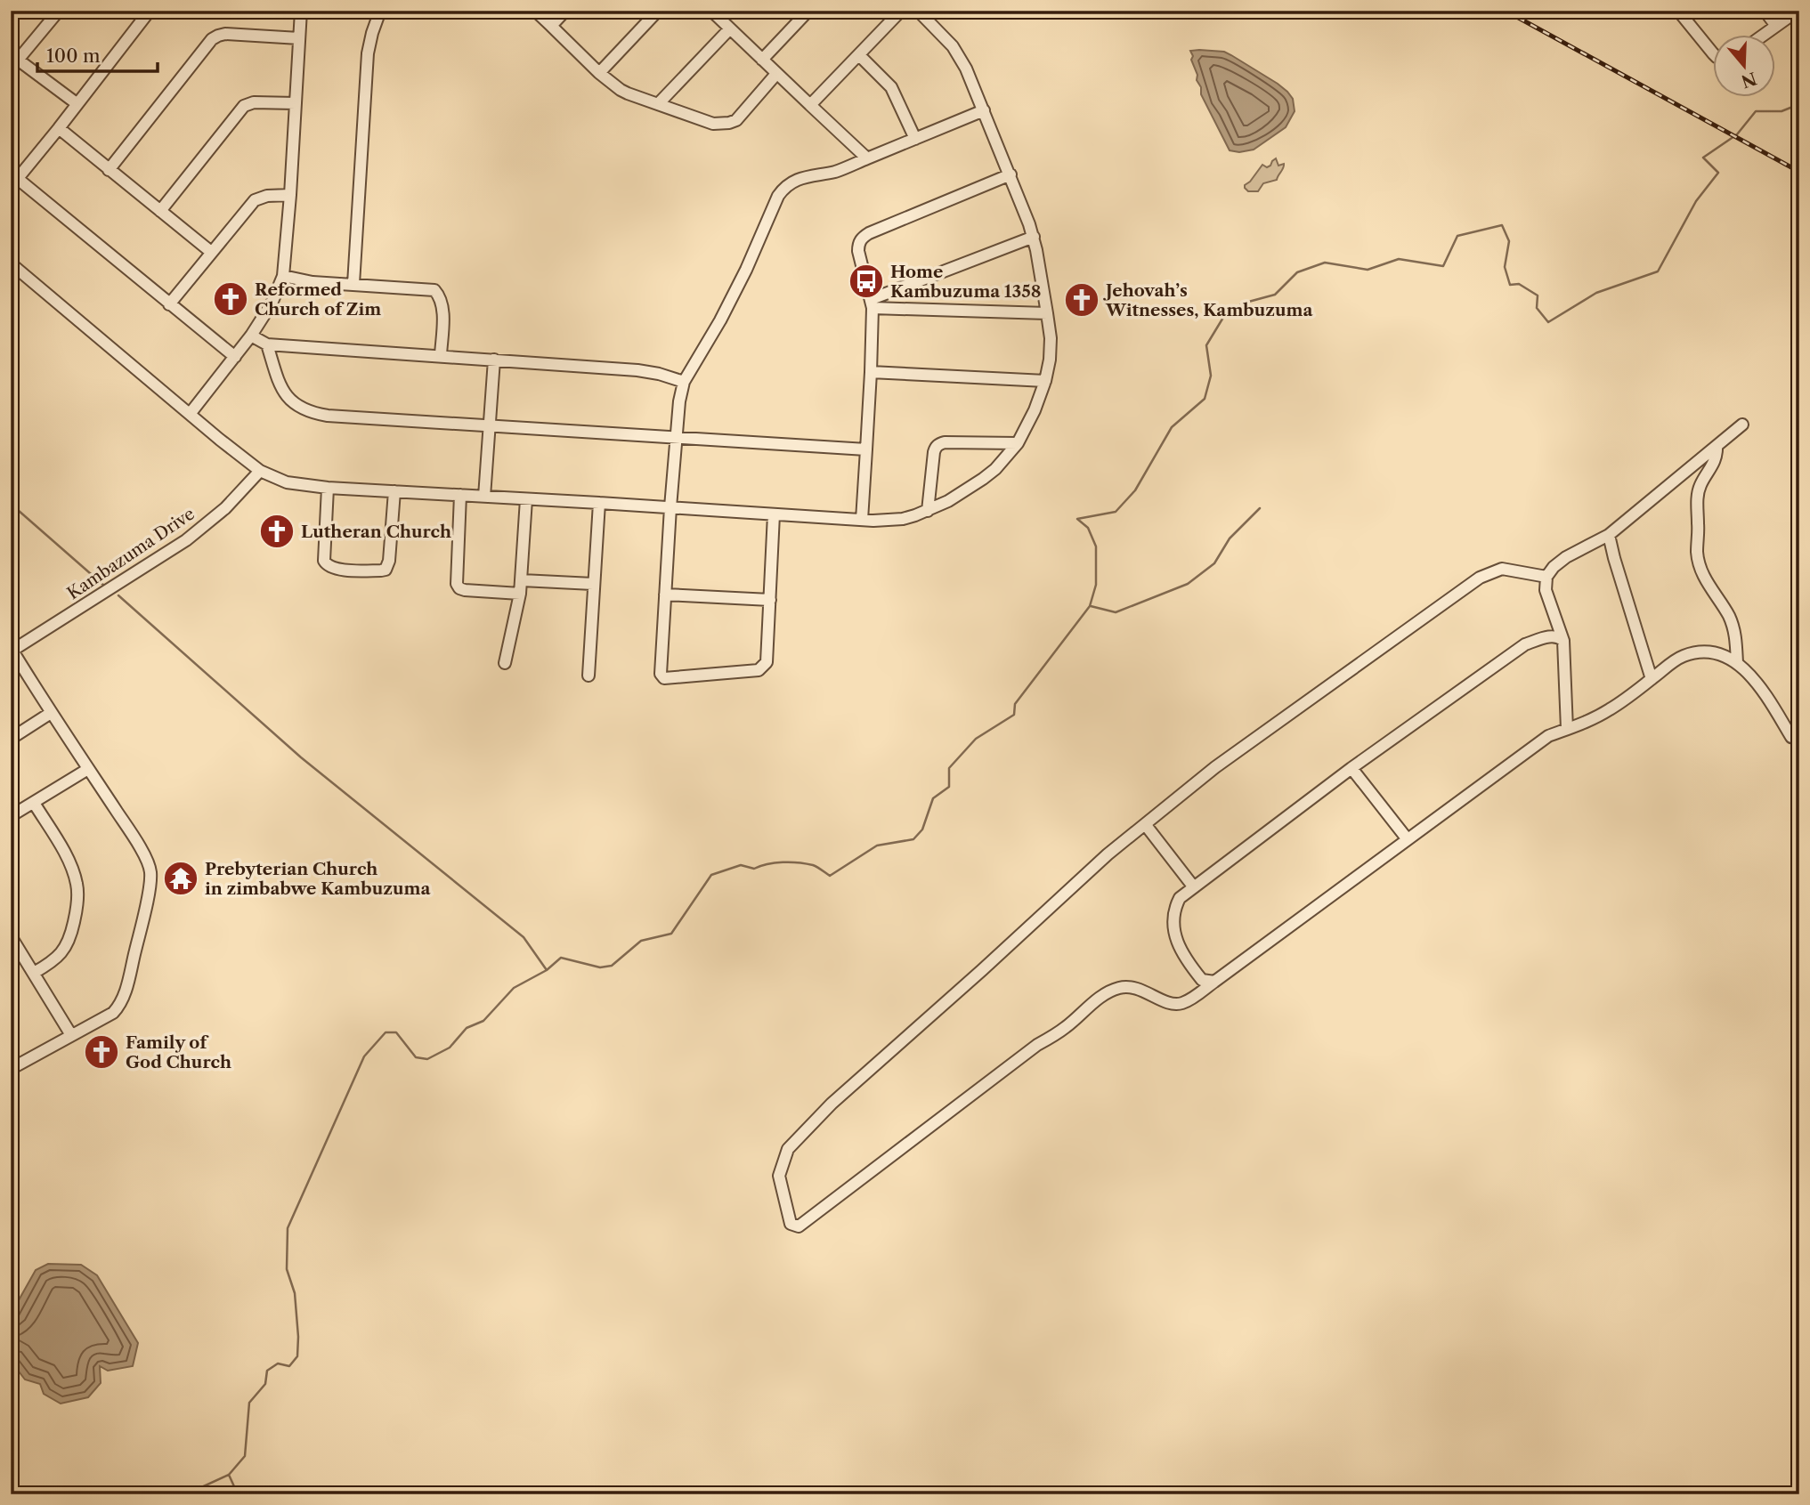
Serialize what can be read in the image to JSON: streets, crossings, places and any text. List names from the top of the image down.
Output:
{
  "streets": {
    "street": ["Kambazuma Drive"]
  },
  "places": {
    "bus stop": ["Home Kambuzuma 1358"],
    "church": [
      "Reformed Church of Zim",
      "Jehovah’s Witnesses, Kambuzuma",
      "Lutheran Church",
      "Family of God Church"
    ],
    "temple": ["Prebyterian Church in zimbabwe Kambuzuma"]
  },
  "scale_bar": "100 m",
  "north": "bottom"
}
